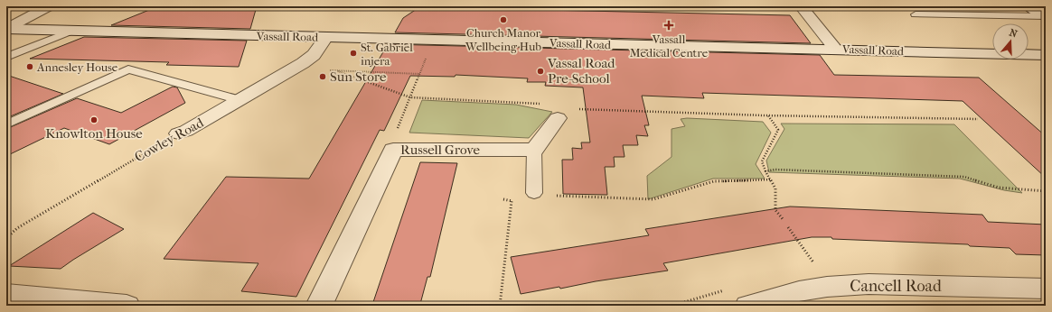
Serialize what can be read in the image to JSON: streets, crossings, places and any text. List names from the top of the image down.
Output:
{
  "streets": {
    "street": [
      "Vassall Road",
      "Cowley Road",
      "Russell Grove",
      "Cancell Road"
    ]
  },
  "crossings": [
    ["Vassall Road", "Cowley Road"]
  ],
  "places": {
    "other": [
      "Church Manor Wellbeing Hub",
      "St. Gabriel injera",
      "Annesley House",
      "Vassal Road Pre-School",
      "Sun Store",
      "Knowlton House"
    ],
    "health": ["Vassall Medical Centre"]
  },
  "north": "top"
}
